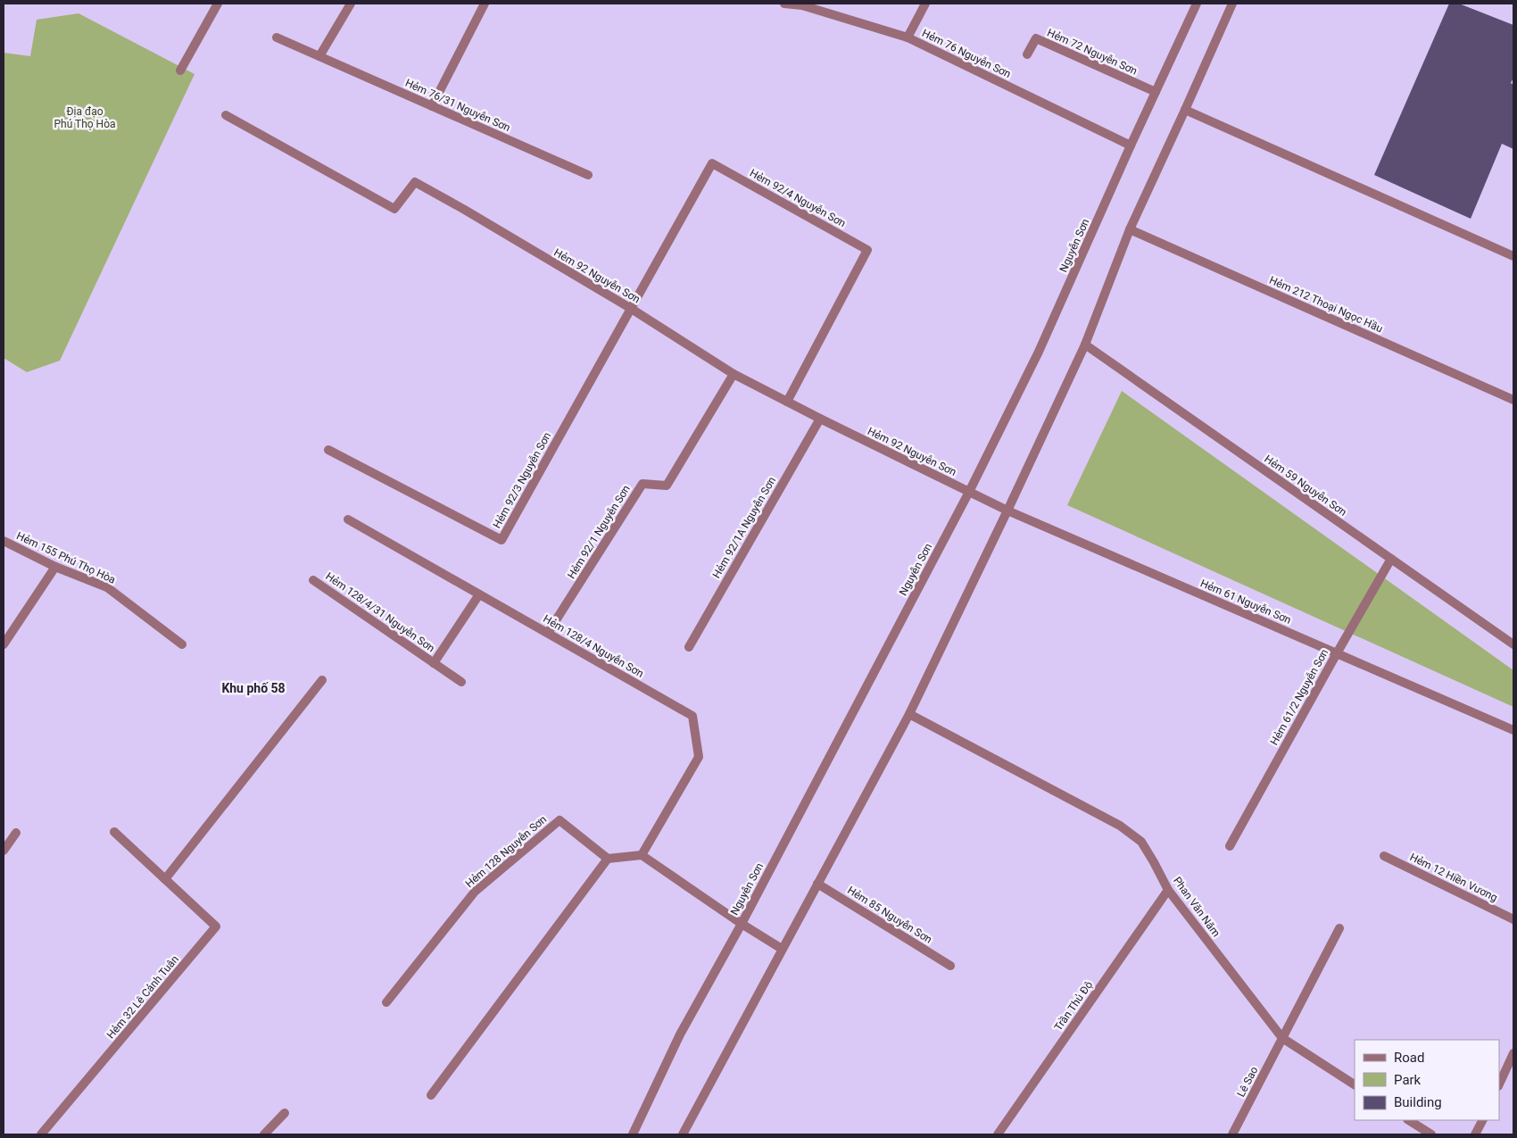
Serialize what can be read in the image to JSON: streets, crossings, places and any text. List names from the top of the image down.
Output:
{
  "streets": {
    "street": [
      "Hẻm 72 Nguyễn Sơn",
      "Hẻm 76 Nguyễn Sơn",
      "Hẻm 76/31 Nguyễn Sơn",
      "Hẻm 92/4 Nguyễn Sơn",
      "Nguyễn Sơn",
      "Hẻm 92 Nguyễn Sơn",
      "Hẻm 212 Thoại Ngọc Hầu",
      "Hẻm 92/3 Nguyễn Sơn",
      "Hẻm 59 Nguyễn Sơn",
      "Hẻm 92/1A Nguyễn Sơn",
      "Hẻm 92/1 Nguyễn Sơn",
      "Hẻm 155 Phú Thọ Hòa",
      "Hẻm 61 Nguyễn Sơn",
      "Hẻm 128/4/31 Nguyễn Sơn",
      "Hẻm 128/4 Nguyễn Sơn",
      "Hẻm 61/2 Nguyễn Sơn",
      "Hẻm 128 Nguyễn Sơn",
      "Hẻm 12 Hiền Vương",
      "Phan Văn Năm",
      "Hẻm 85 Nguyễn Sơn",
      "Hẻm 32 Lê Cảnh Tuân",
      "Trần Thủ Độ",
      "Lê Sao"
    ]
  },
  "crossings": [
    ["Hẻm 72 Nguyễn Sơn", "Nguyễn Sơn"],
    ["Hẻm 76 Nguyễn Sơn", "Nguyễn Sơn"],
    ["Hẻm 92/4 Nguyễn Sơn", "Hẻm 92 Nguyễn Sơn"],
    ["Hẻm 92/4 Nguyễn Sơn", "Hẻm 92/3 Nguyễn Sơn"],
    ["Nguyễn Sơn", "Hẻm 92 Nguyễn Sơn"],
    ["Nguyễn Sơn", "Hẻm 61 Nguyễn Sơn"],
    ["Hẻm 92 Nguyễn Sơn", "Hẻm 92/3 Nguyễn Sơn"],
    ["Hẻm 92 Nguyễn Sơn", "Hẻm 92/1A Nguyễn Sơn"],
    ["Hẻm 92 Nguyễn Sơn", "Hẻm 92/1 Nguyễn Sơn"],
    ["Hẻm 92 Nguyễn Sơn", "Hẻm 61 Nguyễn Sơn"],
    ["Hẻm 59 Nguyễn Sơn", "Hẻm 61/2 Nguyễn Sơn"],
    ["Hẻm 92/1 Nguyễn Sơn", "Hẻm 128/4 Nguyễn Sơn"],
    ["Hẻm 61 Nguyễn Sơn", "Hẻm 61/2 Nguyễn Sơn"],
    ["Hẻm 128/4/31 Nguyễn Sơn", "Hẻm 128/4 Nguyễn Sơn"],
    ["Phan Văn Năm", "Trần Thủ Độ"],
    ["Phan Văn Năm", "Lê Sao"]
  ],
  "districts": ["Khu phố 58"],
  "parks": ["Địa đạo Phú Thọ Hòa"],
  "legend": ["Road", "Park", "Building"]
}
